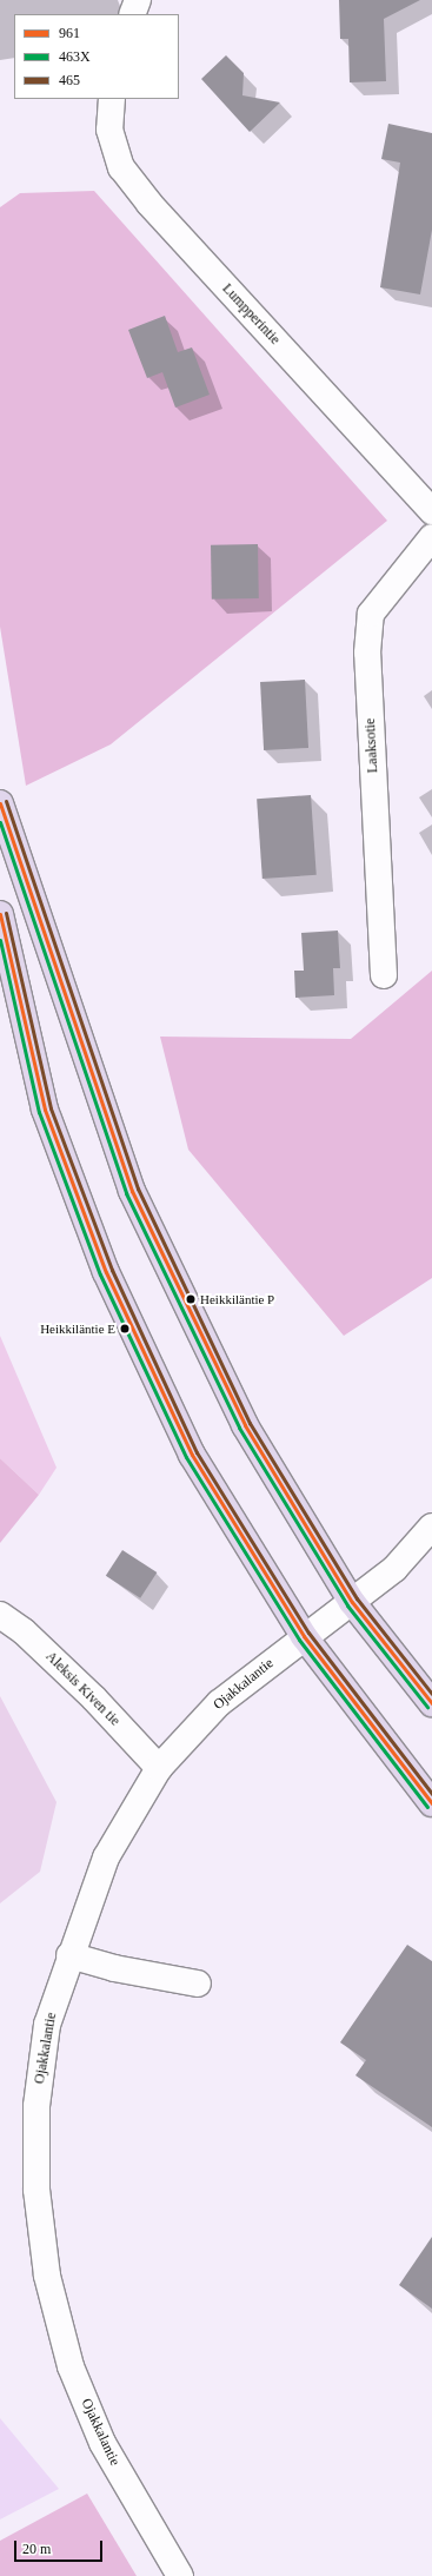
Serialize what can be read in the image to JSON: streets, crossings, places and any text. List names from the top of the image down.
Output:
{
  "streets": {
    "street": [
      "Lumpperintie",
      "Laaksotie",
      "Ojakkalantie",
      "Aleksis Kiven tie"
    ]
  },
  "crossings": [
    ["Ojakkalantie", "Aleksis Kiven tie"]
  ],
  "places": ["Heikkiläntie P", "Heikkiläntie E"],
  "lines": ["transit line 465", "transit line 961", "transit line 463X"],
  "legend": ["961", "463X", "465"],
  "scale_bar": "20 m"
}
